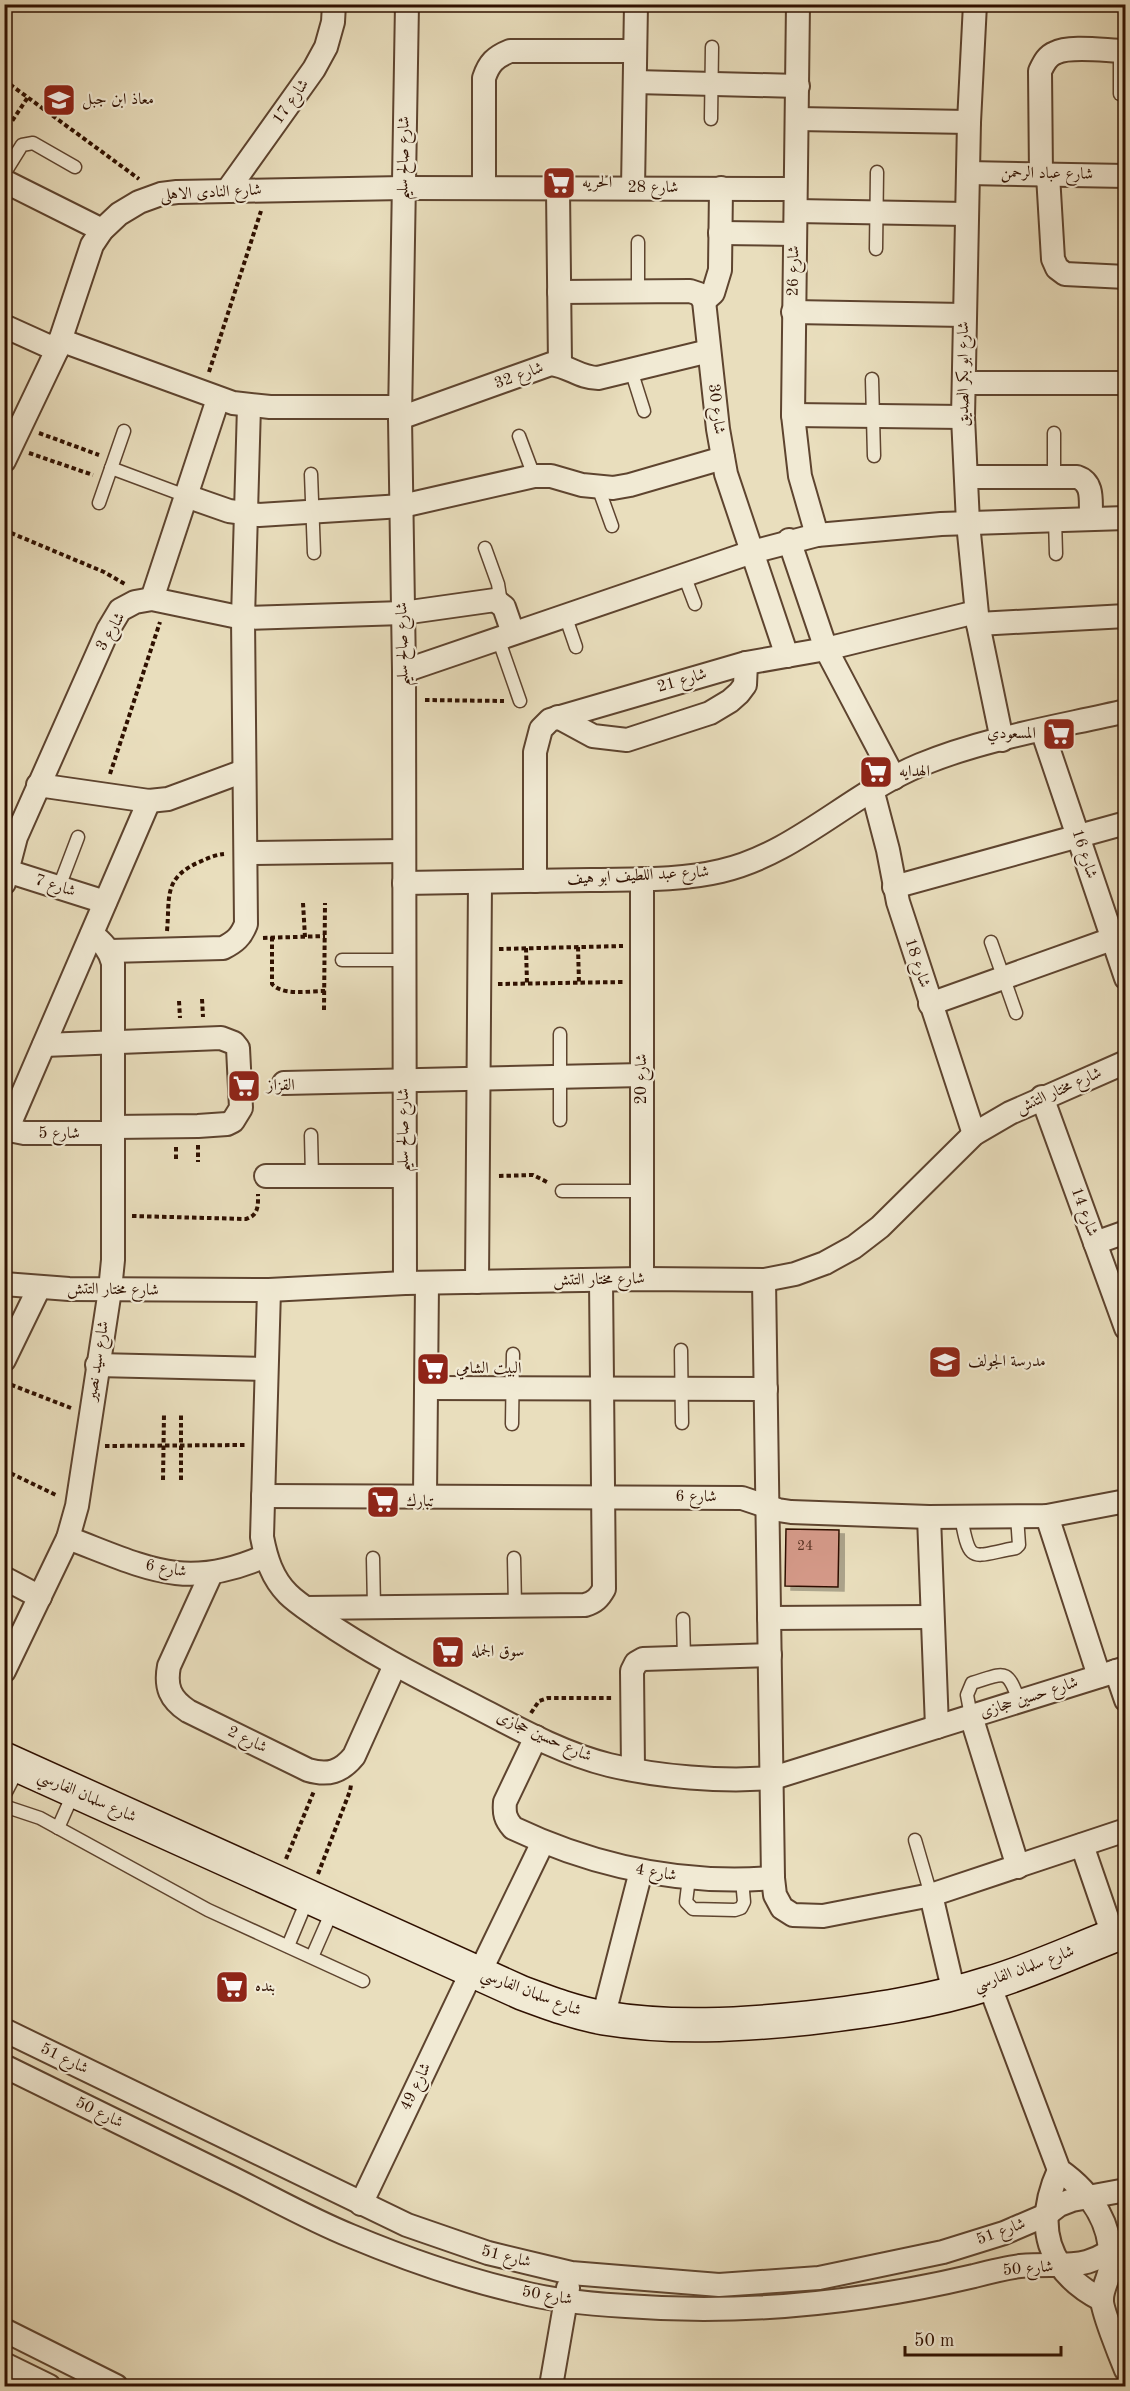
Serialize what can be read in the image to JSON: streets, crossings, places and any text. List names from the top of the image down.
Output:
{
  "streets": {
    "street": [
      "شارع 17",
      "شارع صالح سليم",
      "شارع عباد الرحمن",
      "شارع 28",
      "شارع النادى الاهلى",
      "شارع 26",
      "شارع ابو بكر الصديق",
      "شارع 32",
      "شارع 30",
      "شارع 3",
      "شارع 21",
      "شارع 16",
      "شارع عبد اللطيف ابو هيف",
      "شارع 7",
      "شارع 18",
      "شارع 20",
      "شارع مختار التتش",
      "شارع 5",
      "شارع 14",
      "شارع سيد نصير",
      "شارع 6",
      "شارع حسين حجازى",
      "شارع 2",
      "شارع سلمان الفارسي",
      "شارع 4",
      "شارع 51",
      "شارع 49",
      "شارع 50"
    ]
  },
  "crossings": [
    ["شارع 17", "شارع النادى الاهلى"],
    ["شارع صالح سليم", "شارع 28"],
    ["شارع صالح سليم", "شارع النادى الاهلى"],
    ["شارع صالح سليم", "شارع 32"],
    ["شارع صالح سليم", "شارع عبد اللطيف ابو هيف"],
    ["شارع صالح سليم", "شارع مختار التتش"],
    ["شارع صالح سليم", "شارع 6"],
    ["شارع عباد الرحمن", "شارع ابو بكر الصديق"],
    ["شارع 28", "شارع النادى الاهلى"],
    ["شارع 28", "شارع 26"],
    ["شارع 28", "شارع ابو بكر الصديق"],
    ["شارع ابو بكر الصديق", "شارع 21"],
    ["شارع ابو بكر الصديق", "شارع عبد اللطيف ابو هيف"],
    ["شارع 32", "شارع 30"],
    ["شارع 30", "شارع 21"],
    ["شارع 3", "شارع 7"],
    ["شارع 16", "شارع عبد اللطيف ابو هيف"],
    ["شارع عبد اللطيف ابو هيف", "شارع 18"],
    ["شارع عبد اللطيف ابو هيف", "شارع 20"],
    ["شارع 18", "شارع مختار التتش"],
    ["شارع 20", "شارع مختار التتش"],
    ["شارع مختار التتش", "شارع 14"],
    ["شارع مختار التتش", "شارع سيد نصير"],
    ["شارع مختار التتش", "شارع حسين حجازى"],
    ["شارع 5", "شارع سيد نصير"],
    ["شارع سيد نصير", "شارع 6"],
    ["شارع 6", "شارع حسين حجازى"],
    ["شارع 6", "شارع 2"],
    ["شارع حسين حجازى", "شارع 4"],
    ["شارع سلمان الفارسي", "شارع 49"],
    ["شارع 51", "شارع 49"],
    ["شارع 51", "شارع 50"]
  ],
  "places": {
    "school or university": ["معاذ ابن جبل", "مدرسة الجولف"],
    "supermarket": [
      "الحريه",
      "المسعودي",
      "الهدايه",
      "القزاز",
      "البيت الشامي",
      "تبارك",
      "سوق الجمله",
      "بنده"
    ]
  },
  "house_numbers": ["24"],
  "scale_bar": "50 m"
}
